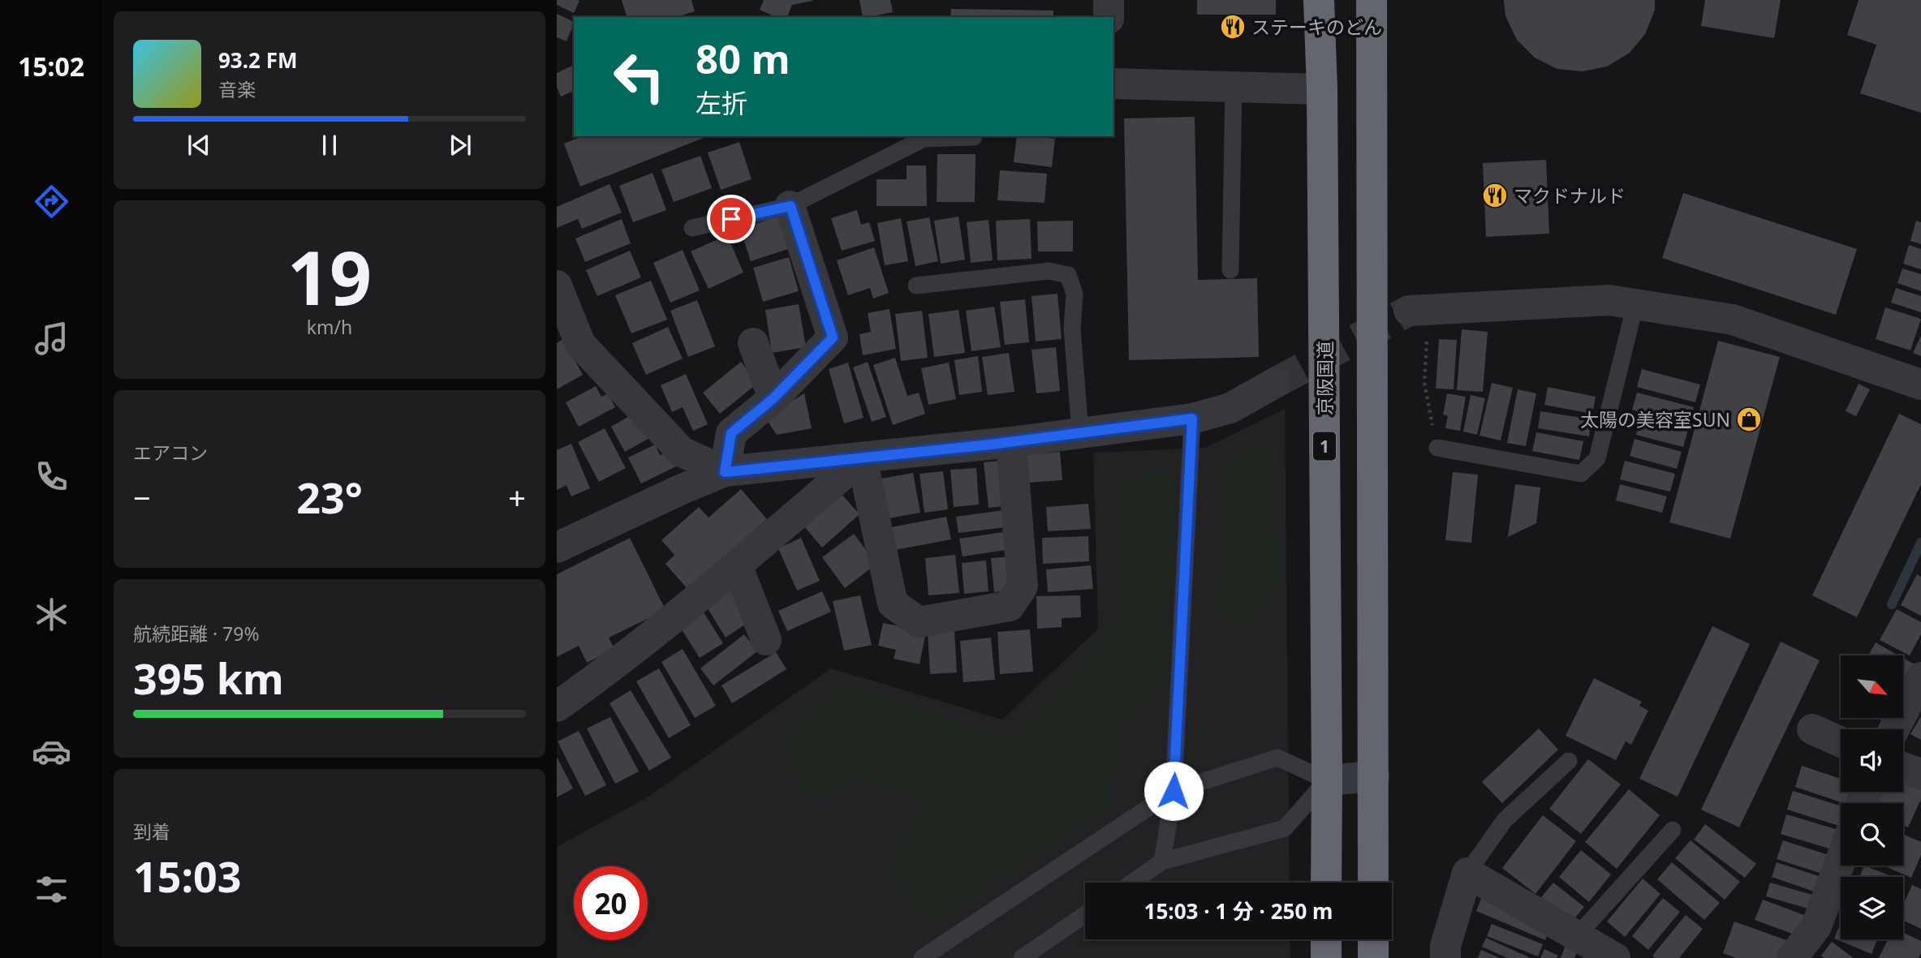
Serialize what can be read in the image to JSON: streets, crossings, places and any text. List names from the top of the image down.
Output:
{
  "streets": {
    "highway": ["京阪国道", "1"]
  },
  "places": {
    "restaurant": ["ステーキのどん", "マクドナルド"],
    "shop": ["太陽の美容室SUN"]
  },
  "north": "bottom right",
  "page": {
    "tabs": "15:02",
    "turn": ["80 m", "左折"],
    "song": ["93.2 FM", "音楽"],
    "tile": [
      ["19", "km/h"],
      "エアコン",
      ["航続距離 · 79%", "395 km"],
      ["到着", "15:03"]
    ],
    "heat": ["−", "23°", "+"],
    "limit": "20",
    "trip": "15:03 · 1 分 · 250 m"
  }
}
